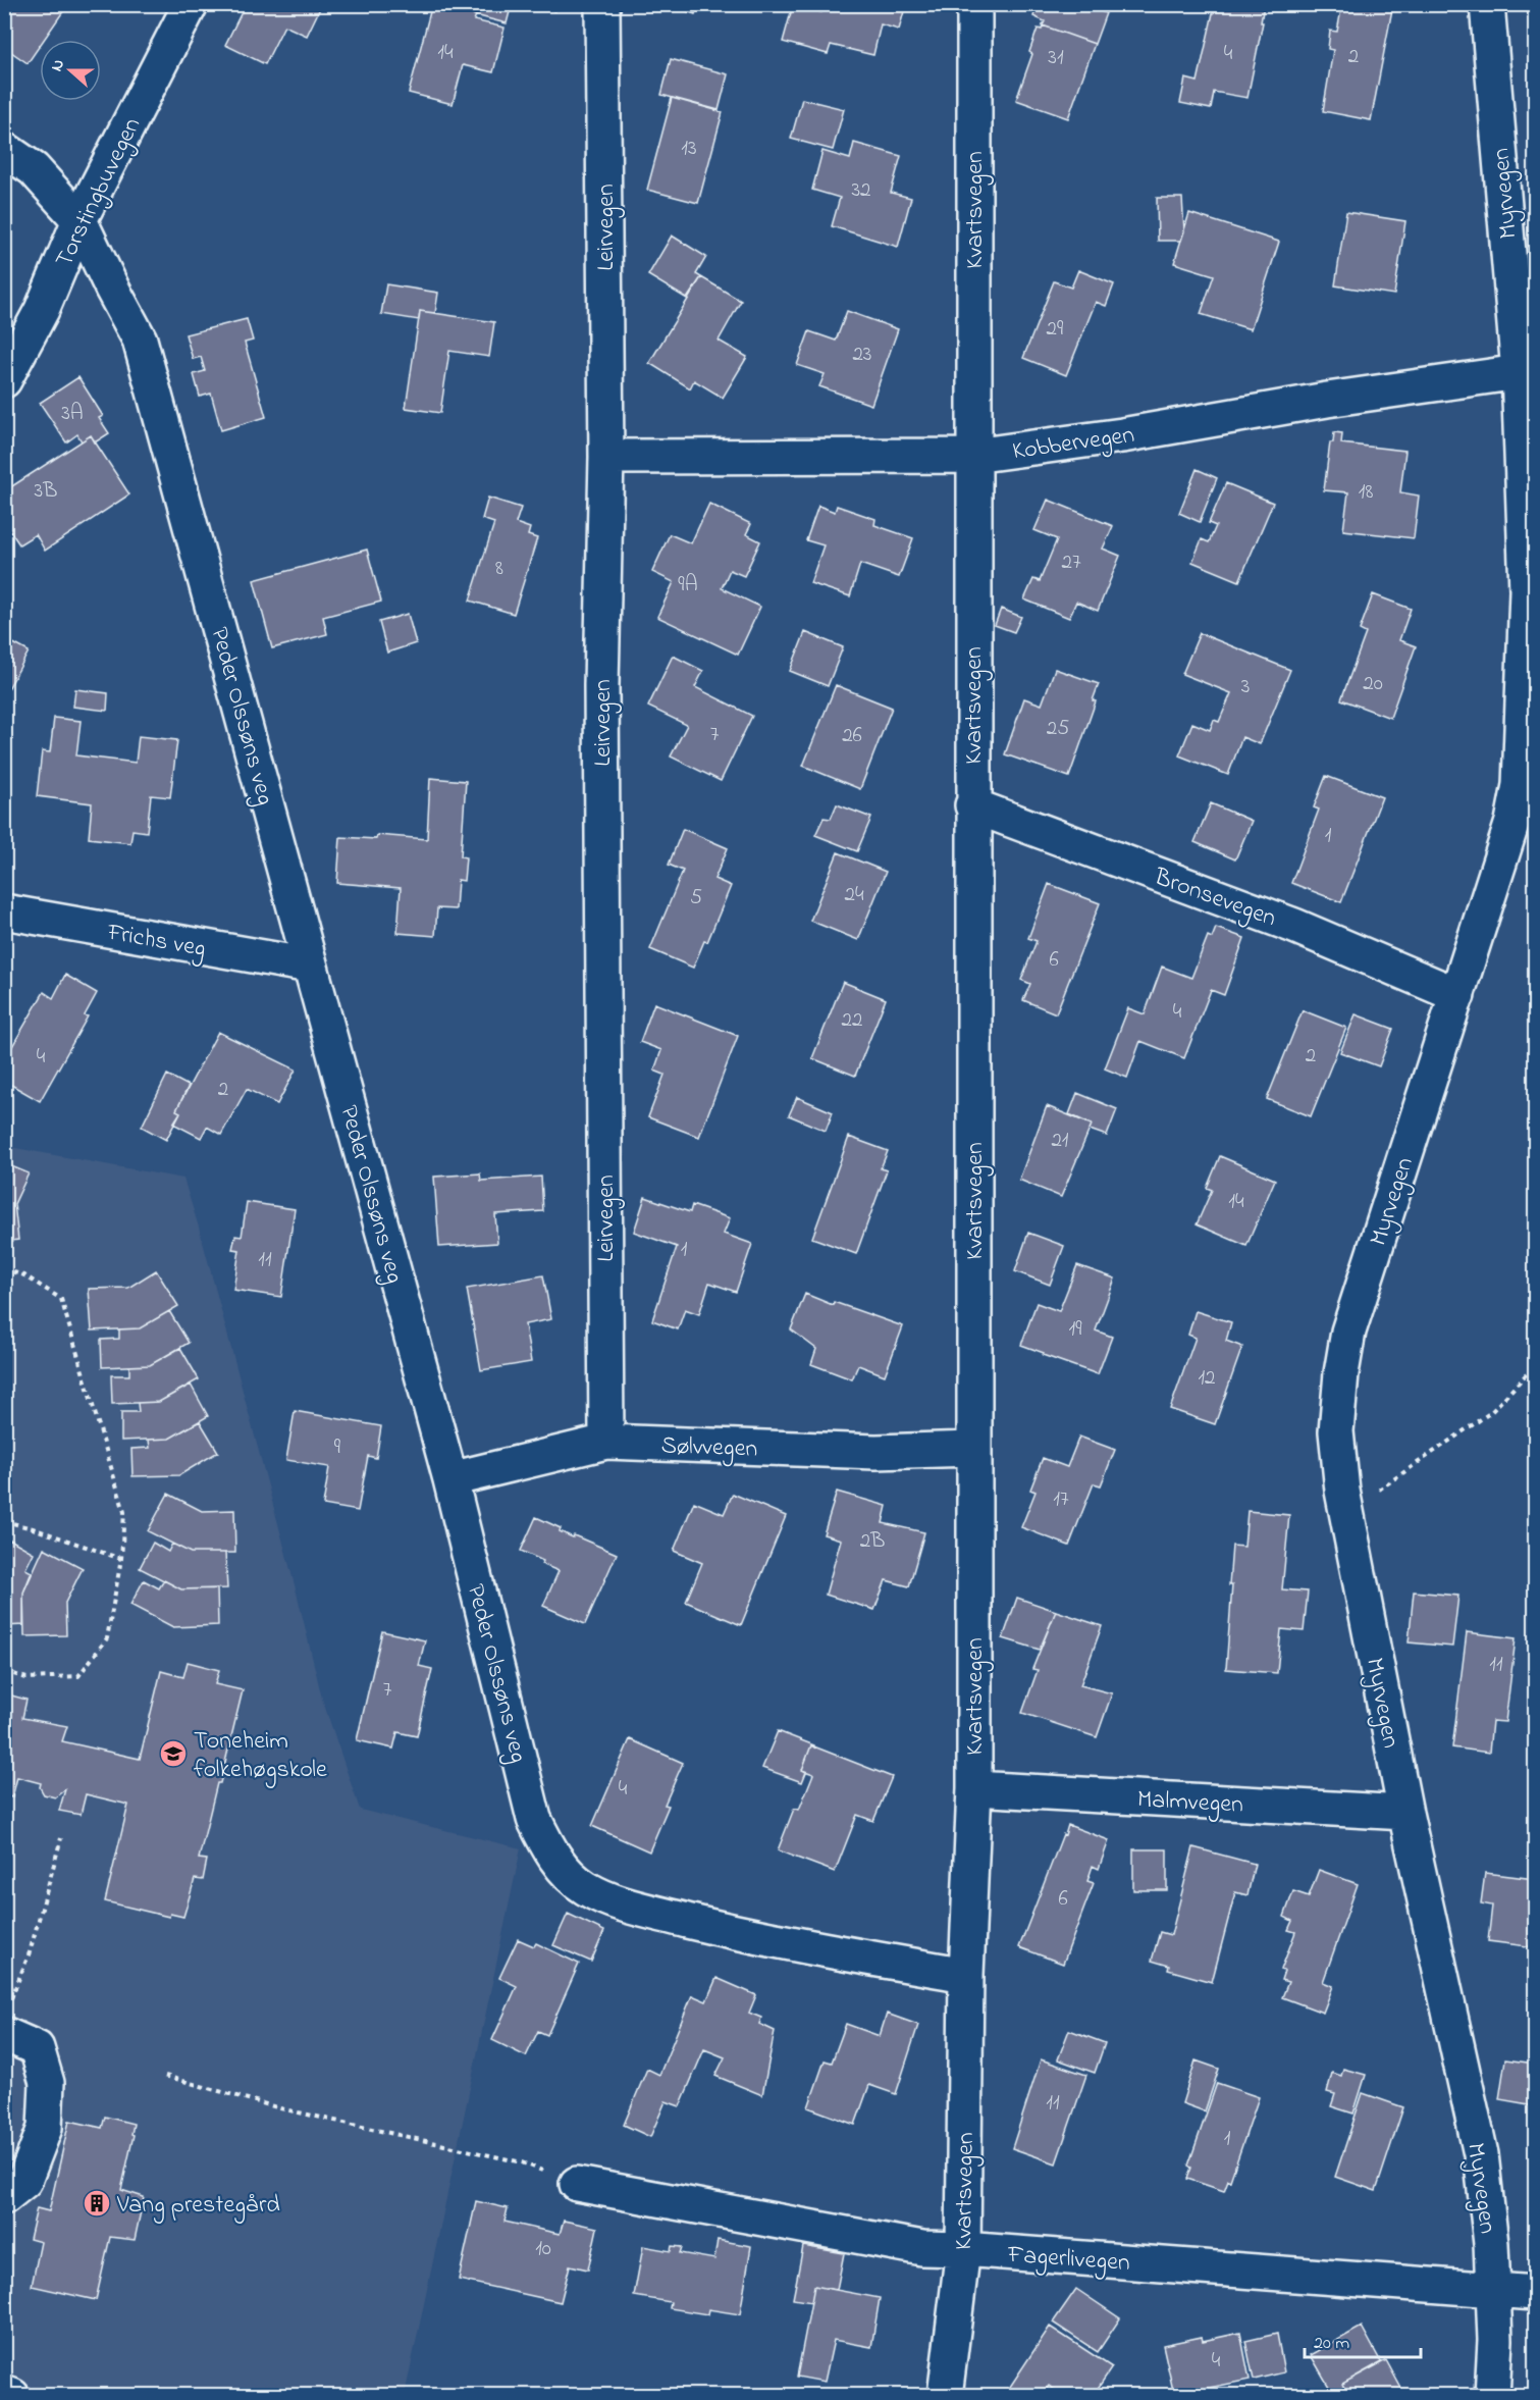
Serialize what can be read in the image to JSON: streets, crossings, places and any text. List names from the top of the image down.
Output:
{
  "streets": {
    "street": [
      "Torstingbuvegen",
      "Myrvegen",
      "Kvartsvegen",
      "Leirvegen",
      "Kobbervegen",
      "Peder Olssøns veg",
      "Bronsevegen",
      "Frichs veg",
      "Sølvvegen",
      "Malmvegen",
      "Fagerlivegen"
    ]
  },
  "crossings": [
    ["Torstingbuvegen", "Peder Olssøns veg"],
    ["Myrvegen", "Kobbervegen"],
    ["Myrvegen", "Bronsevegen"],
    ["Myrvegen", "Malmvegen"],
    ["Myrvegen", "Fagerlivegen"],
    ["Kvartsvegen", "Kobbervegen"],
    ["Kvartsvegen", "Peder Olssøns veg"],
    ["Kvartsvegen", "Bronsevegen"],
    ["Kvartsvegen", "Sølvvegen"],
    ["Kvartsvegen", "Malmvegen"],
    ["Kvartsvegen", "Fagerlivegen"],
    ["Leirvegen", "Kobbervegen"],
    ["Leirvegen", "Sølvvegen"],
    ["Peder Olssøns veg", "Frichs veg"],
    ["Peder Olssøns veg", "Sølvvegen"]
  ],
  "places": {
    "school or university": ["Toneheim folkehøgskole"],
    "building": ["Vang prestegård"]
  },
  "house_numbers": [
    "14",
    "4",
    "2",
    "31",
    "13",
    "32",
    "29",
    "23",
    "3A",
    "3B",
    "18",
    "27",
    "8",
    "9A",
    "20",
    "3",
    "25",
    "7",
    "26",
    "1",
    "24",
    "5",
    "6",
    "4",
    "22",
    "2",
    "4",
    "2",
    "21",
    "14",
    "1",
    "11",
    "19",
    "12",
    "9",
    "17",
    "2B",
    "11",
    "7",
    "4",
    "6",
    "11",
    "1",
    "10",
    "4"
  ],
  "scale_bar": "20 m",
  "north": "left"
}
